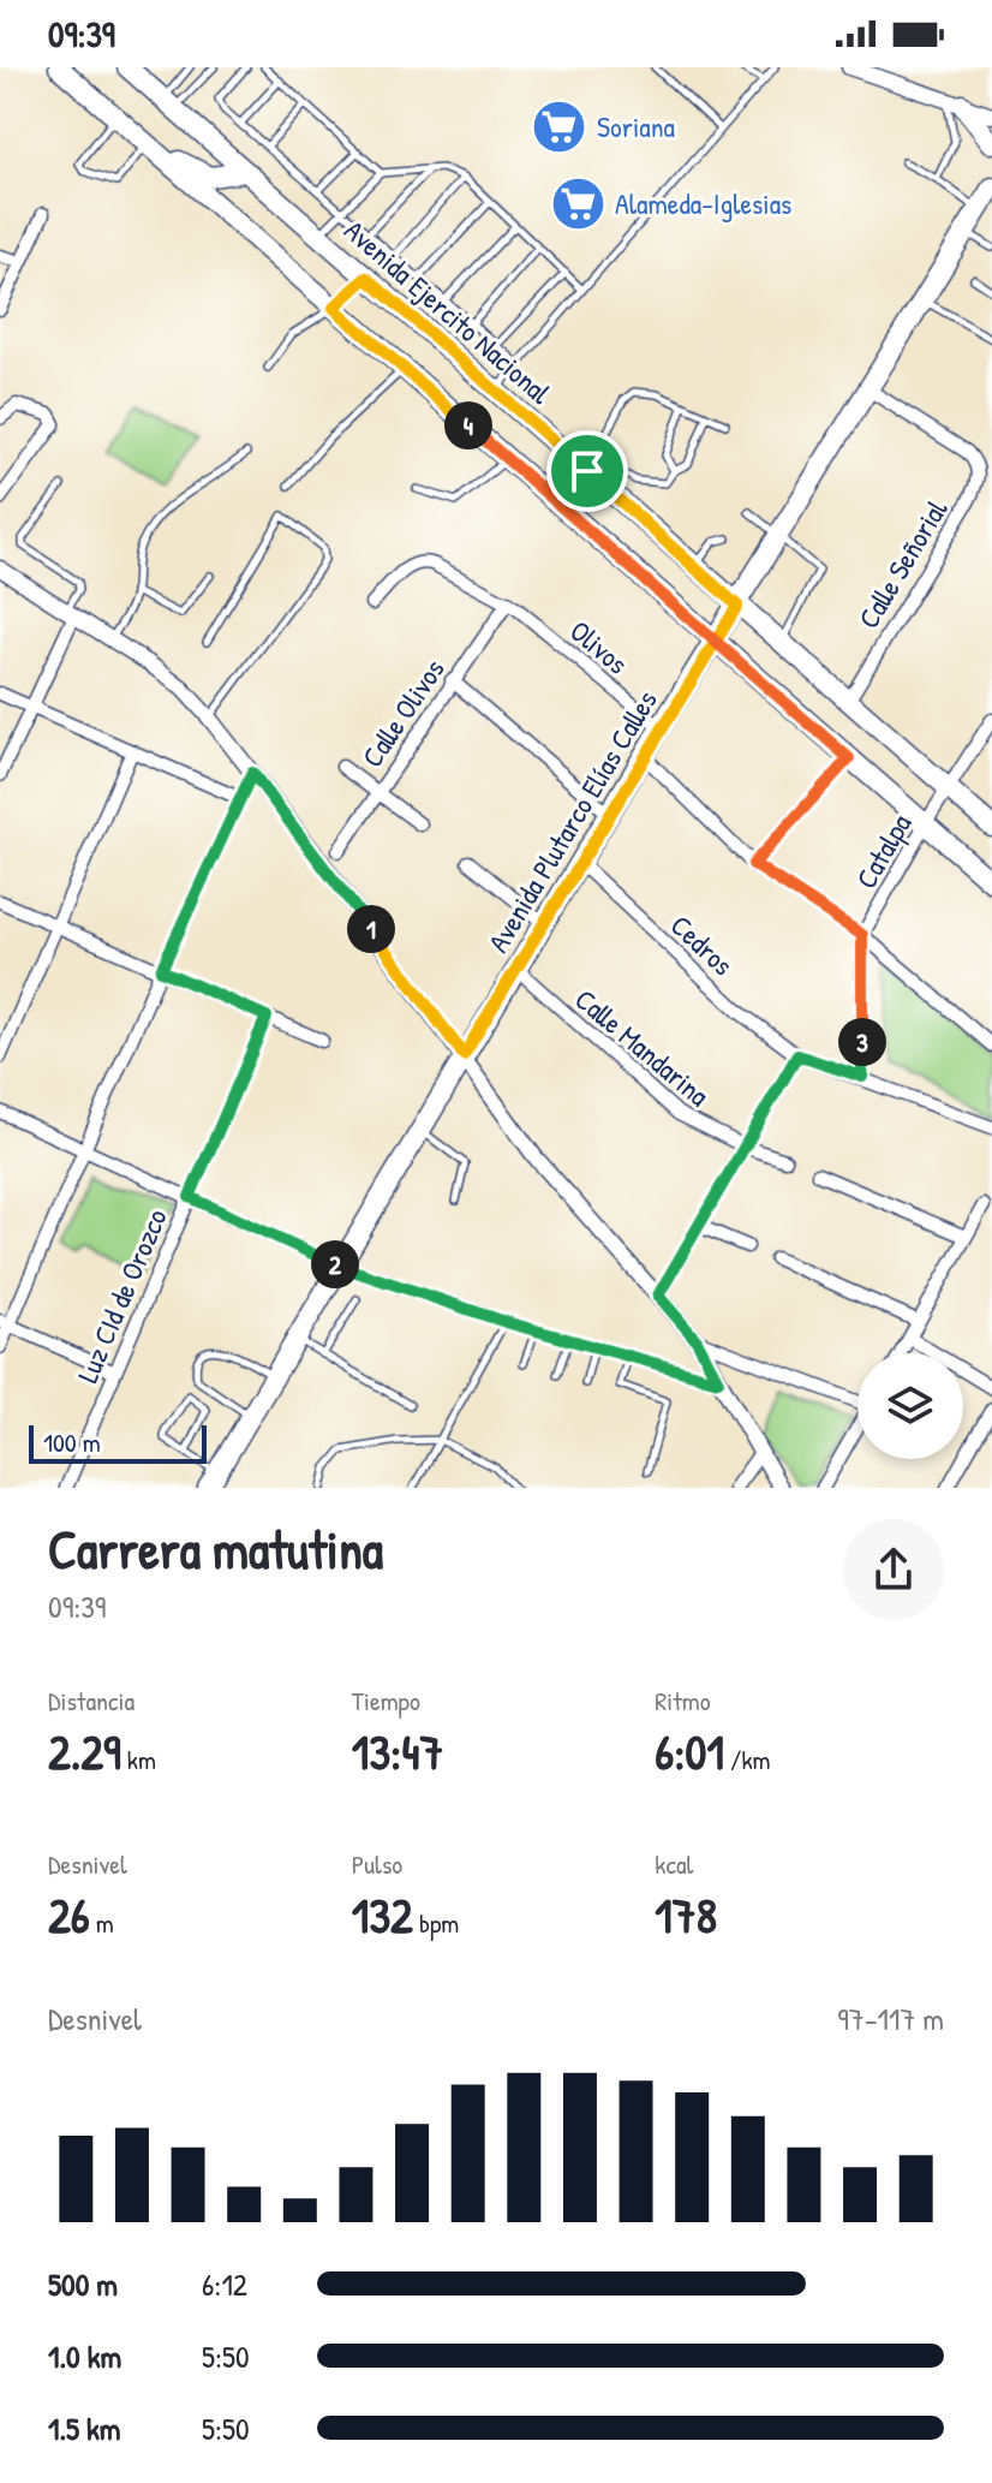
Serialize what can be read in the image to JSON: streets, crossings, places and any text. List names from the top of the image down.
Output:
{
  "streets": {
    "main road": ["Avenida Ejercito Nacional", "Avenida Plutarco Elías Calles"],
    "street": [
      "Calle Señorial",
      "Olivos",
      "Calle Olivos",
      "Catalpa",
      "Cedros",
      "Calle Mandarina",
      "Luz CId de Orozco"
    ]
  },
  "crossings": [
    ["Avenida Ejercito Nacional", "Calle Señorial"],
    ["Avenida Ejercito Nacional", "Avenida Plutarco Elías Calles"],
    ["Avenida Ejercito Nacional", "Catalpa"],
    ["Calle Señorial", "Avenida Plutarco Elías Calles"],
    ["Olivos", "Calle Olivos"],
    ["Olivos", "Avenida Plutarco Elías Calles"],
    ["Avenida Plutarco Elías Calles", "Cedros"],
    ["Avenida Plutarco Elías Calles", "Calle Mandarina"],
    ["Catalpa", "Cedros"]
  ],
  "places": {
    "supermarket": ["Soriana", "Alameda-Iglesias"]
  },
  "scale_bar": "100 m",
  "page": {
    "status": "09:39",
    "pins": [
      "4",
      "1",
      "3",
      "2"
    ],
    "scale": "100 m",
    "heading": ["Carrera matutina", "09:39"],
    "stats": [
      ["Distancia", "2.29 km"],
      ["Tiempo", "13:47"],
      ["Ritmo", "6:01 /km"],
      ["Desnivel", "26 m"],
      ["Pulso", "132 bpm"],
      ["kcal", "178"]
    ],
    "chart": ["Desnivel", "97–117 m"],
    "list": [
      {
        "name": "500 m",
        "note": "6:12"
      },
      {
        "name": "1.0 km",
        "note": "5:50"
      },
      {
        "name": "1.5 km",
        "note": "5:50"
      }
    ]
  }
}
